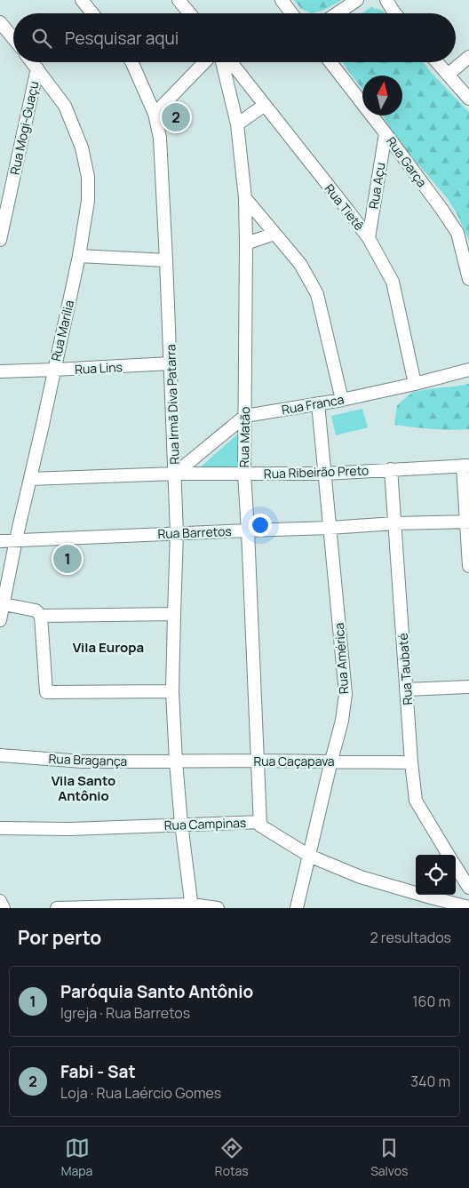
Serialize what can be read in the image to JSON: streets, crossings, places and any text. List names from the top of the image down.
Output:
{
  "streets": {
    "street": [
      "Rua Mogi-Guaçu",
      "Rua Garça",
      "Rua Açu",
      "Rua Tietê",
      "Rua Marília",
      "Rua Lins",
      "Rua Irmã Diva Patarra",
      "Rua Franca",
      "Rua Matão",
      "Rua Ribeirão Preto",
      "Rua Barretos",
      "Rua América",
      "Rua Taubaté",
      "Rua Bragança",
      "Rua Caçapava",
      "Rua Campinas"
    ]
  },
  "crossings": [
    ["Rua Mogi-Guaçu", "Rua Marília"],
    ["Rua Garça", "Rua Açu"],
    ["Rua Açu", "Rua Tietê"],
    ["Rua Tietê", "Rua Franca"],
    ["Rua Marília", "Rua Lins"],
    ["Rua Marília", "Rua Ribeirão Preto"],
    ["Rua Marília", "Rua Barretos"],
    ["Rua Lins", "Rua Irmã Diva Patarra"],
    ["Rua Irmã Diva Patarra", "Rua Franca"],
    ["Rua Irmã Diva Patarra", "Rua Ribeirão Preto"],
    ["Rua Irmã Diva Patarra", "Rua Barretos"],
    ["Rua Irmã Diva Patarra", "Rua Bragança"],
    ["Rua Irmã Diva Patarra", "Rua Caçapava"],
    ["Rua Irmã Diva Patarra", "Rua Campinas"],
    ["Rua Franca", "Rua Matão"],
    ["Rua Franca", "Rua Ribeirão Preto"],
    ["Rua Franca", "Rua América"],
    ["Rua Matão", "Rua Ribeirão Preto"],
    ["Rua Matão", "Rua Barretos"],
    ["Rua Matão", "Rua Caçapava"],
    ["Rua Matão", "Rua Campinas"],
    ["Rua Ribeirão Preto", "Rua América"],
    ["Rua Ribeirão Preto", "Rua Taubaté"],
    ["Rua Barretos", "Rua América"],
    ["Rua Barretos", "Rua Taubaté"],
    ["Rua América", "Rua Caçapava"],
    ["Rua América", "Rua Campinas"],
    ["Rua Taubaté", "Rua Caçapava"],
    ["Rua Bragança", "Rua Caçapava"]
  ],
  "districts": ["Vila Europa", "Vila Santo Antônio"],
  "north": "top",
  "page": {
    "search": "Pesquisar aqui",
    "pins": ["2", "1"],
    "heading": ["Por perto", "2 resultados"],
    "list": [
      {
        "mark": "1",
        "name": "Paróquia Santo Antônio",
        "note": "Igreja · Rua Barretos",
        "value": "160 m"
      },
      {
        "mark": "2",
        "name": "Fabi - Sat",
        "note": "Loja · Rua Laércio Gomes",
        "value": "340 m"
      }
    ],
    "nav": ["Mapa", "Rotas", "Salvos"]
  }
}
